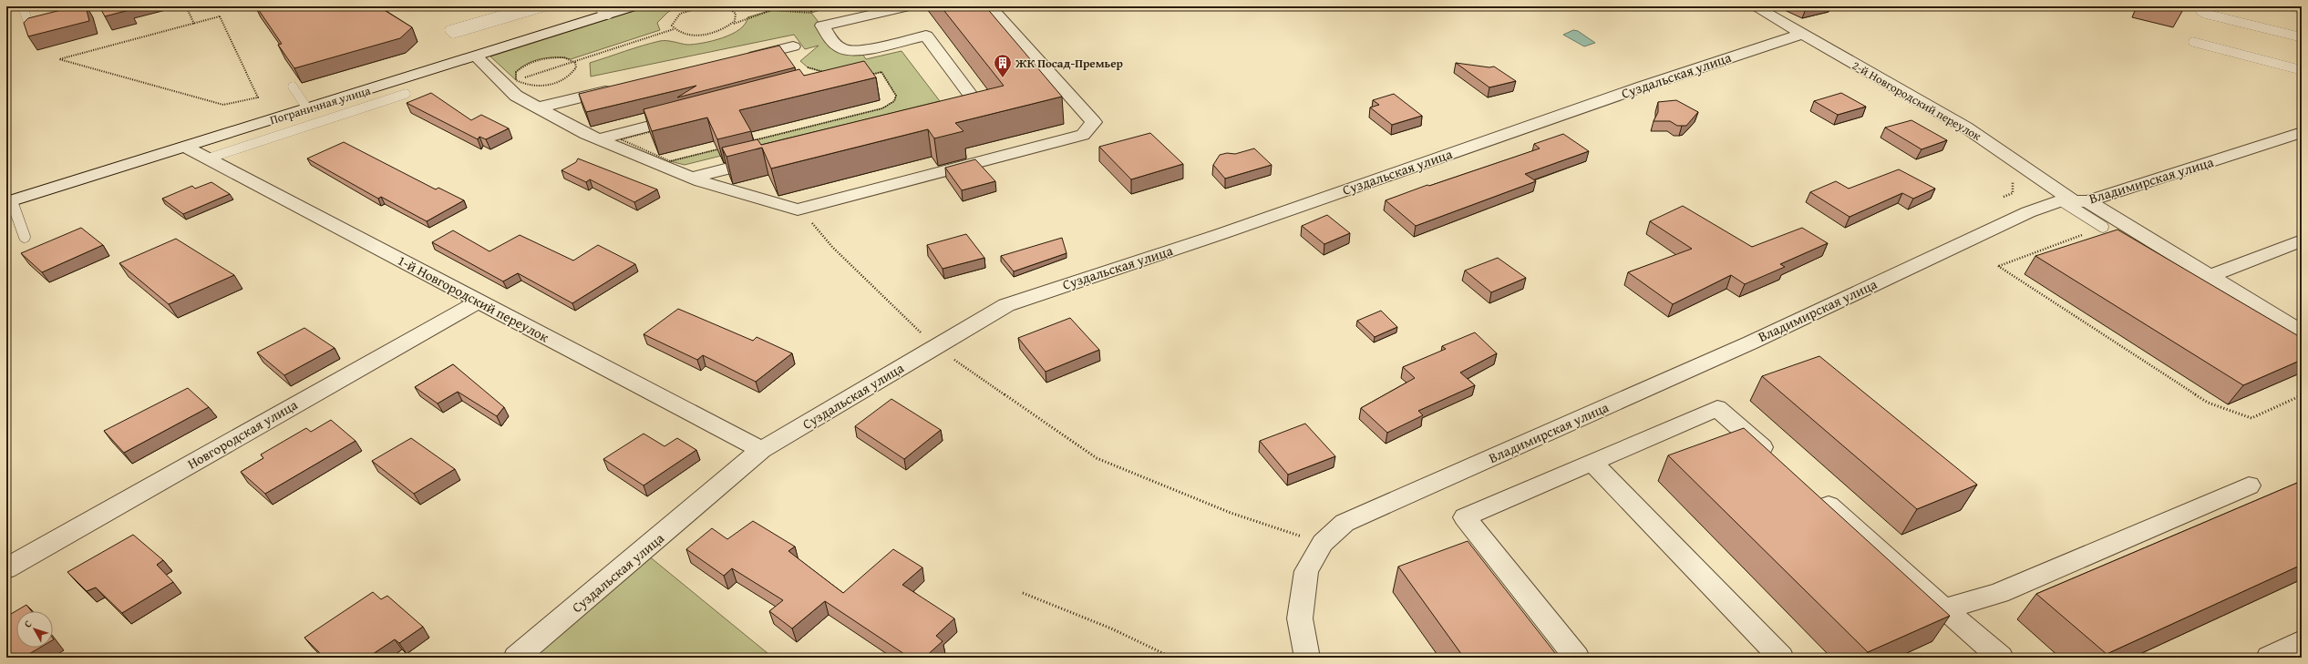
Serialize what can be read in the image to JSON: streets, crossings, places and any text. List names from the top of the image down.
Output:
{
  "streets": {
    "street": [
      "Суздальская улица",
      "2-й Новгородский переулок",
      "Пограничная улица",
      "Владимирская улица",
      "1-й Новгородский переулок",
      "Новгородская улица"
    ]
  },
  "crossings": [
    ["Суздальская улица", "2-й Новгородский переулок"],
    ["Суздальская улица", "1-й Новгородский переулок"],
    ["2-й Новгородский переулок", "Владимирская улица"],
    ["Пограничная улица", "1-й Новгородский переулок"],
    ["1-й Новгородский переулок", "Новгородская улица"]
  ],
  "places": {
    "building": ["ЖК Посад-Премьер"]
  },
  "north": "top left"
}
